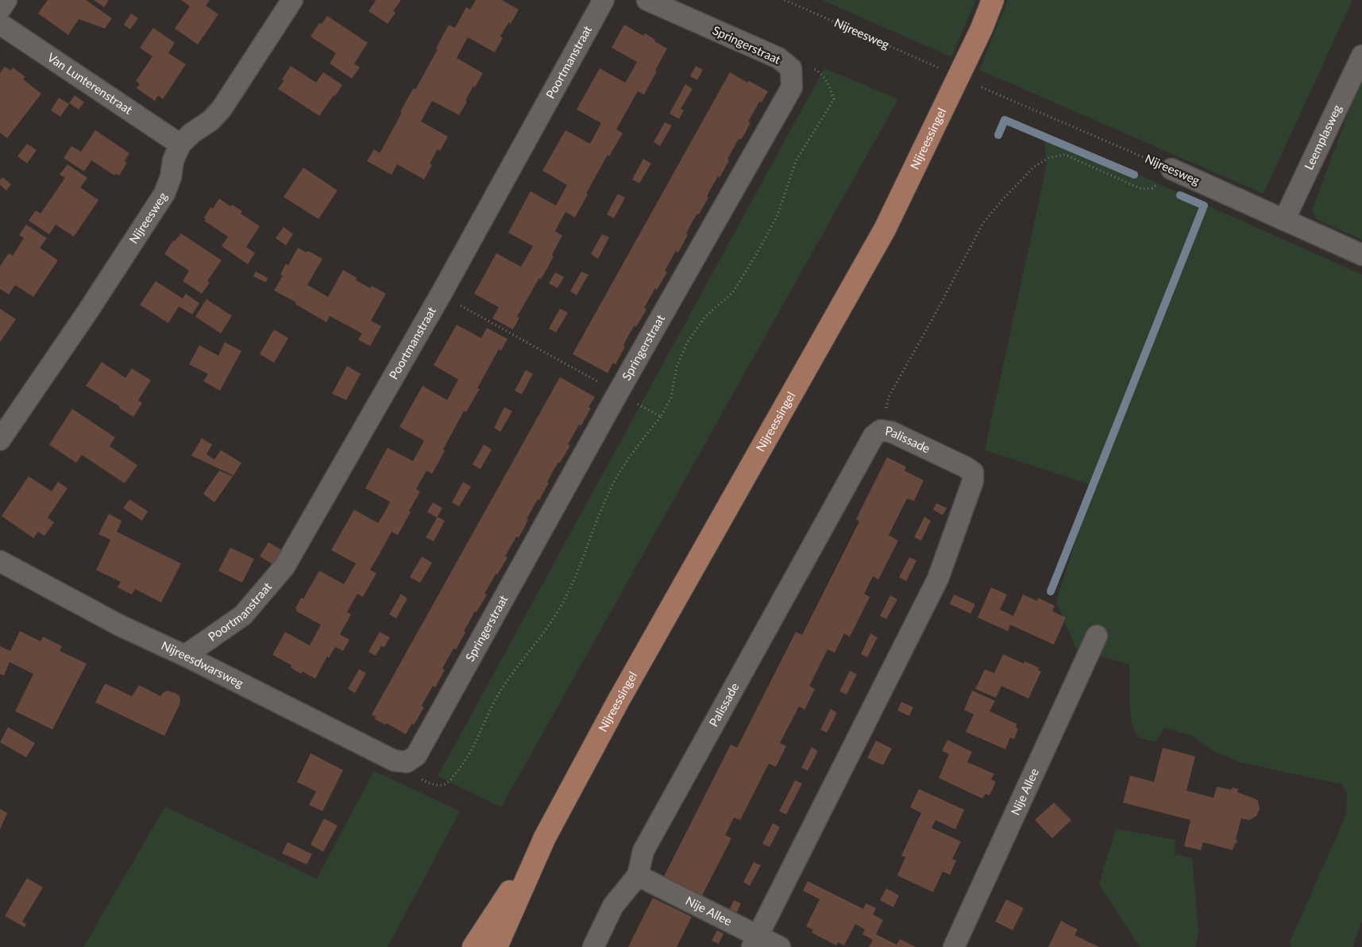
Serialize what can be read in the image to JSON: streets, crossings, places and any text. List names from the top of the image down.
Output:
{
  "streets": {
    "main road": ["Nijreessingel"],
    "street": [
      "Nijreesweg",
      "Springerstraat",
      "Poortmanstraat",
      "Van Lunterenstraat",
      "Leemplasweg",
      "Palissade",
      "Nijreesdwarsweg",
      "Nije Allee"
    ]
  },
  "crossings": [
    ["Nijreesweg", "Van Lunterenstraat"],
    ["Nijreesweg", "Leemplasweg"],
    ["Springerstraat", "Nijreesdwarsweg"],
    ["Poortmanstraat", "Nijreesdwarsweg"],
    ["Palissade", "Nije Allee"]
  ]
}
